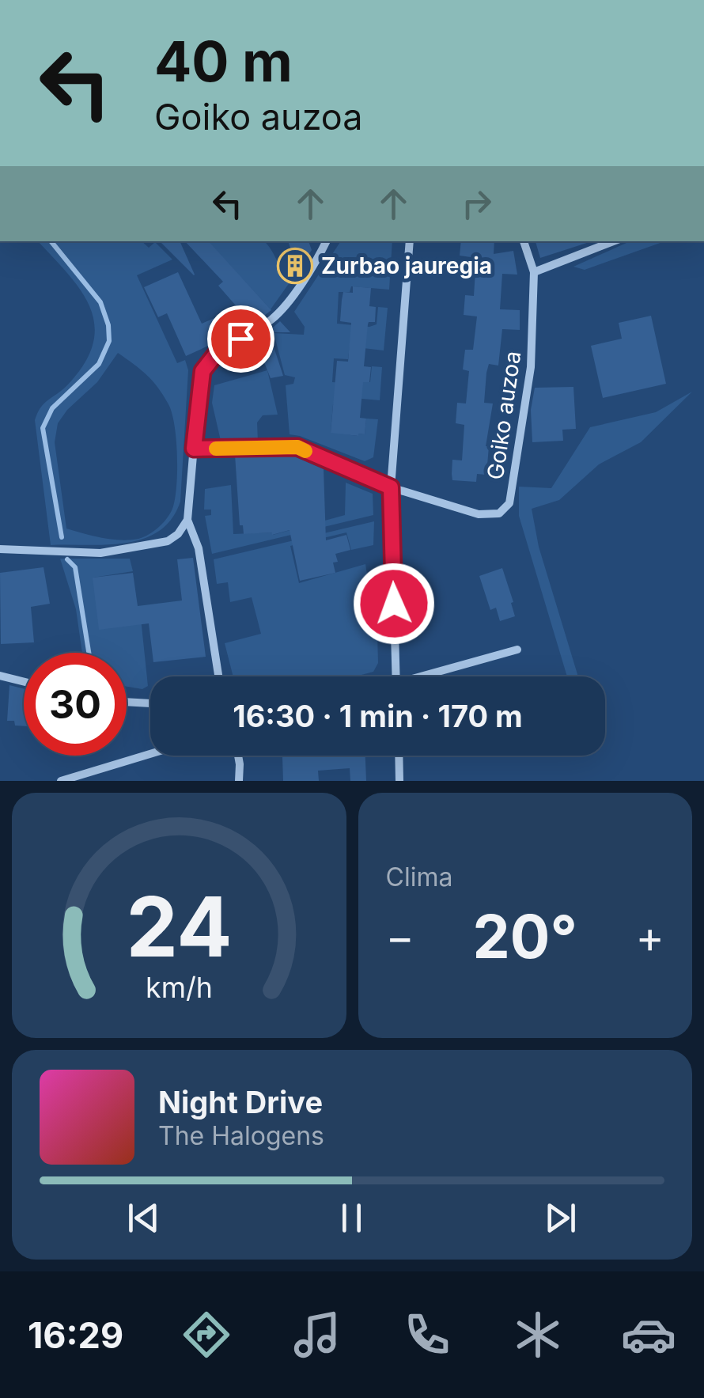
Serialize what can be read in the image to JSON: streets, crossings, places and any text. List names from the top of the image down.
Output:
{
  "streets": {
    "street": ["Goiko auzoa"]
  },
  "places": {
    "building": ["Zurbao jauregia"]
  },
  "page": {
    "turn": ["40 m", "Goiko auzoa"],
    "limit": "30",
    "trip": "16:30 · 1 min · 170 m",
    "tile": "Clima",
    "heat": ["−", "20°", "+"],
    "song": ["Night Drive", "The Halogens"],
    "tabs": "16:29",
    "gauge": ["24", "km/h"]
  }
}
